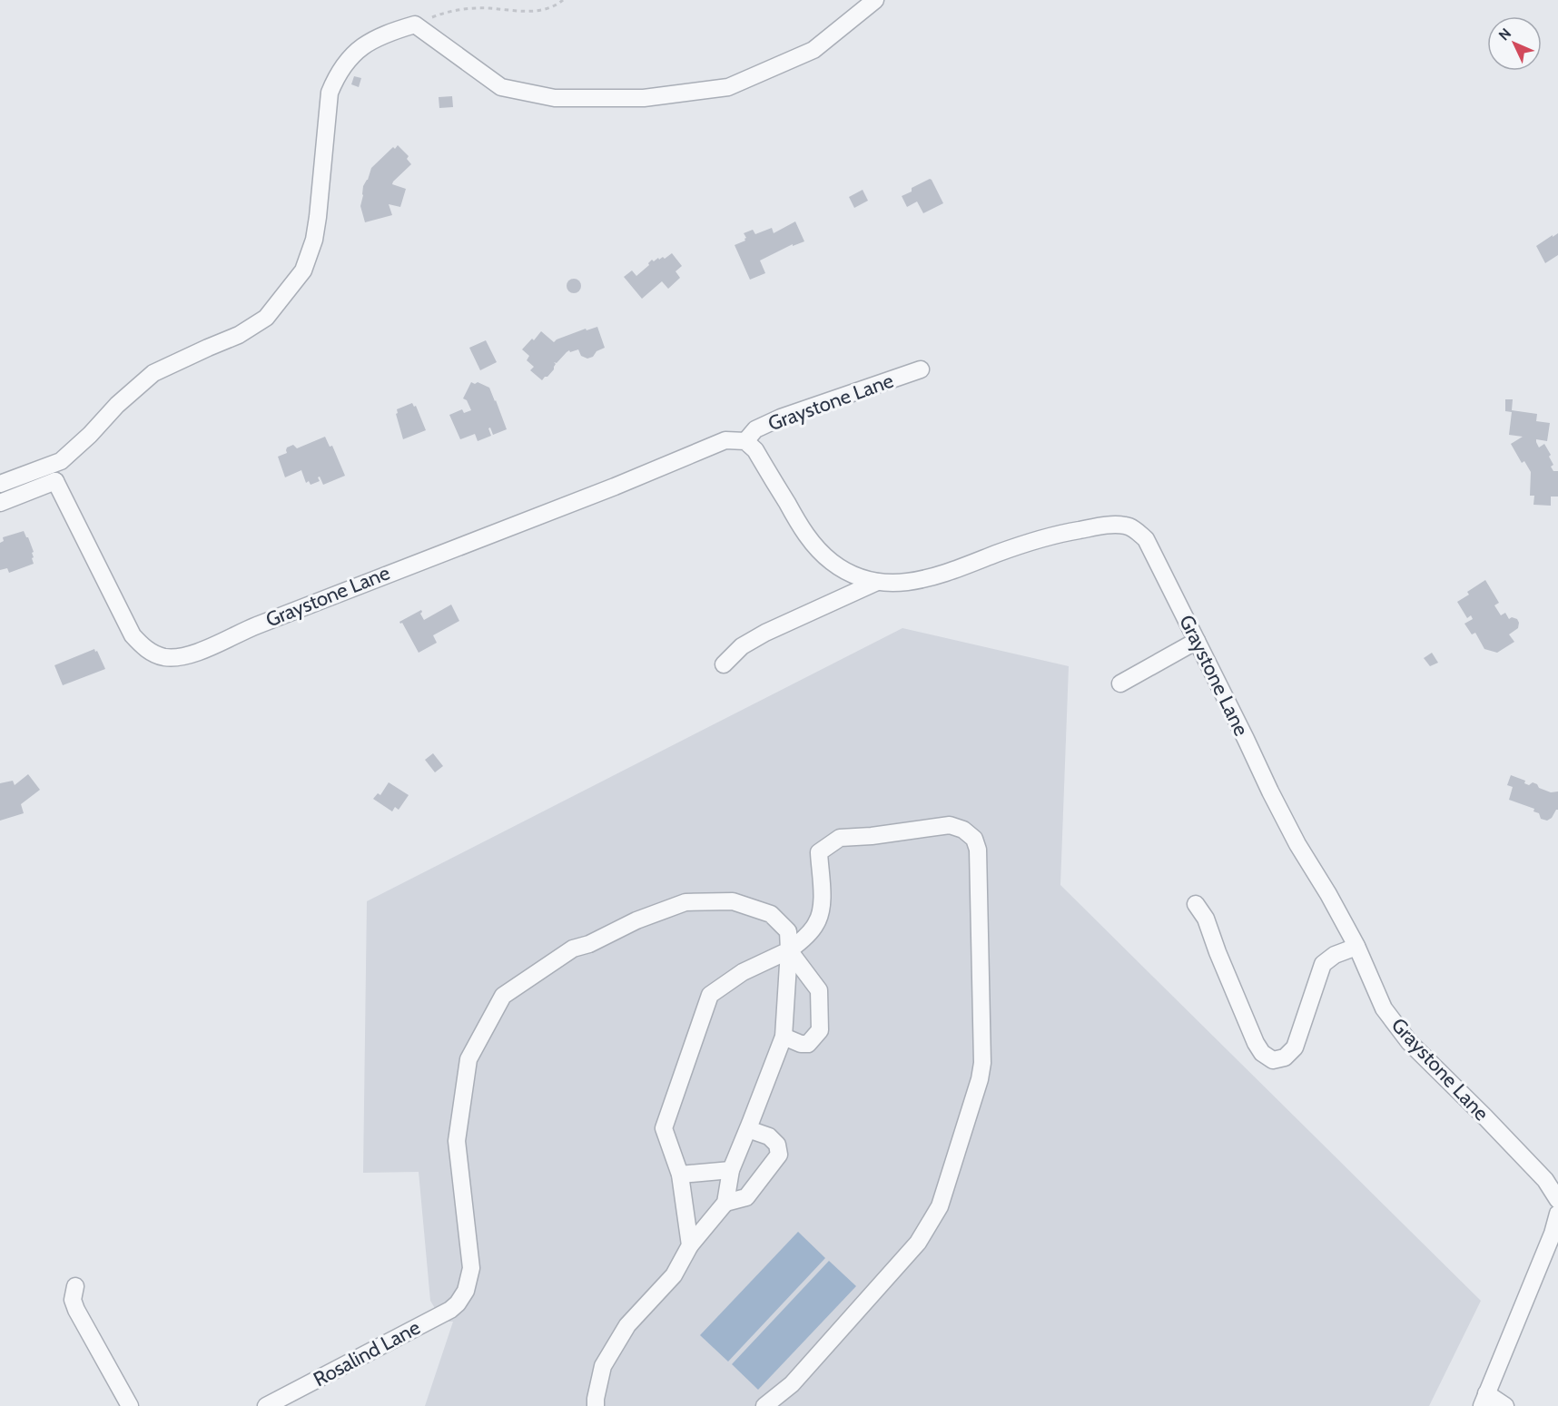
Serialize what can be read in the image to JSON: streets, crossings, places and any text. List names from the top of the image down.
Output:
{
  "streets": {
    "street": ["Graystone Lane", "Rosalind Lane"]
  },
  "north": "top left"
}
